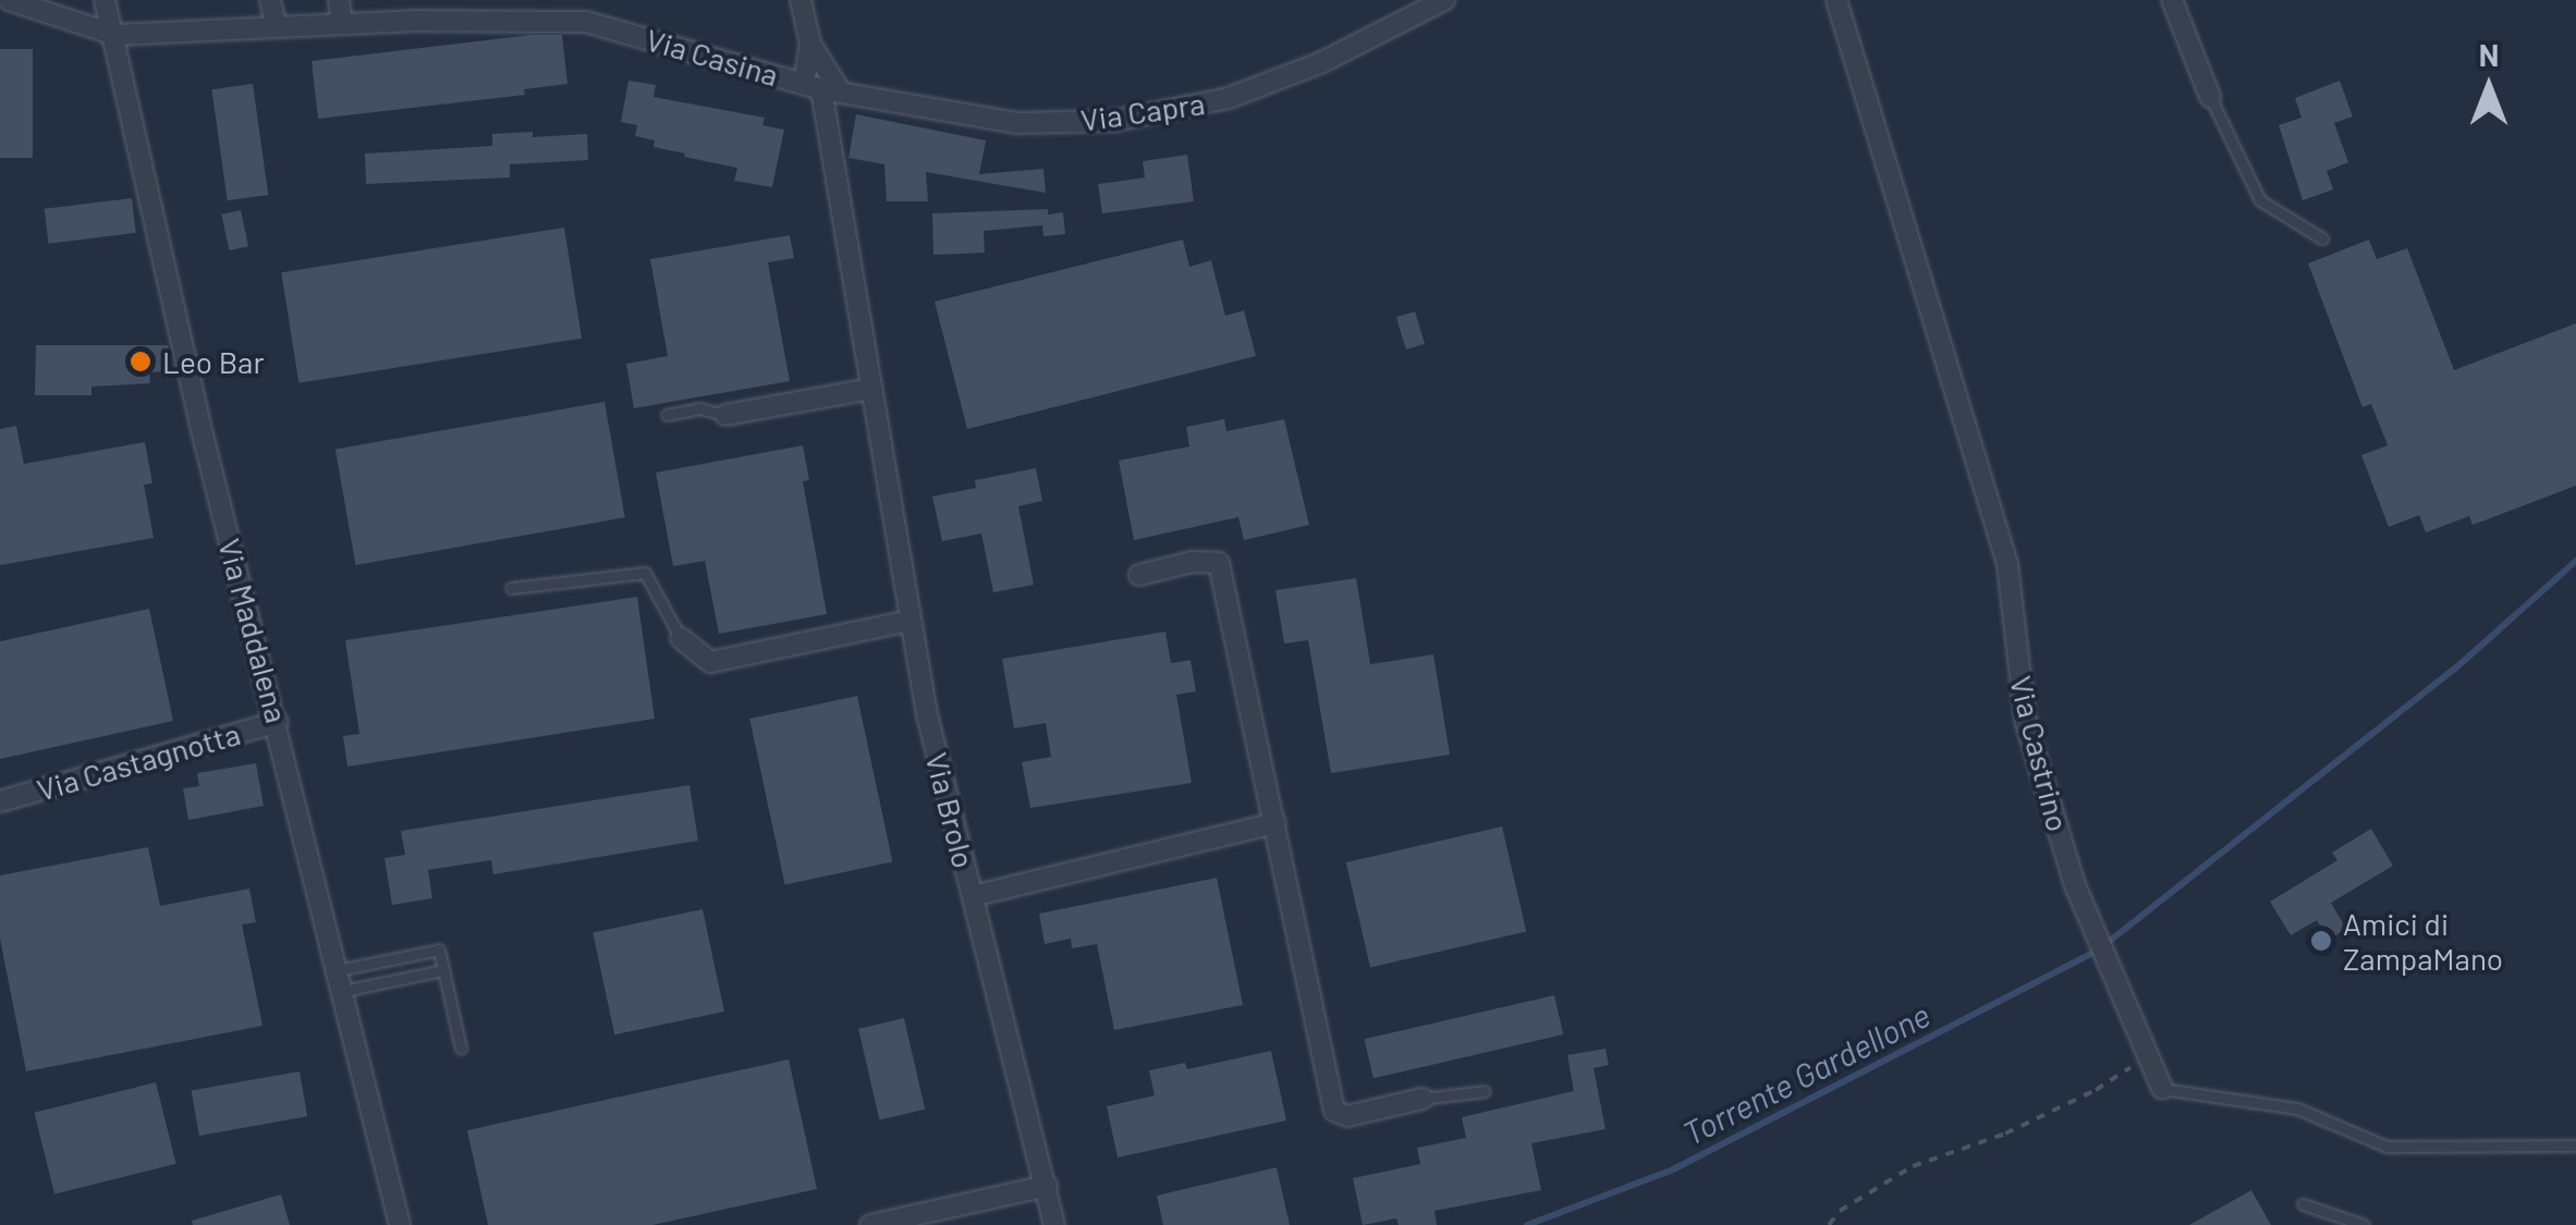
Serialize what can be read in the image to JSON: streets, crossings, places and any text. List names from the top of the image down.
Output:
{
  "streets": {
    "street": [
      "Via Casina",
      "Via Capra",
      "Via Maddalena",
      "Via Castrino",
      "Via Castagnotta",
      "Via Brolo"
    ]
  },
  "crossings": [
    ["Via Casina", "Via Capra"],
    ["Via Casina", "Via Maddalena"],
    ["Via Casina", "Via Brolo"],
    ["Via Capra", "Via Brolo"],
    ["Via Maddalena", "Via Castagnotta"]
  ],
  "water": ["Torrente Gardellone"],
  "places": ["Leo Bar", "Amici di ZampaMano"],
  "north": "top"
}
